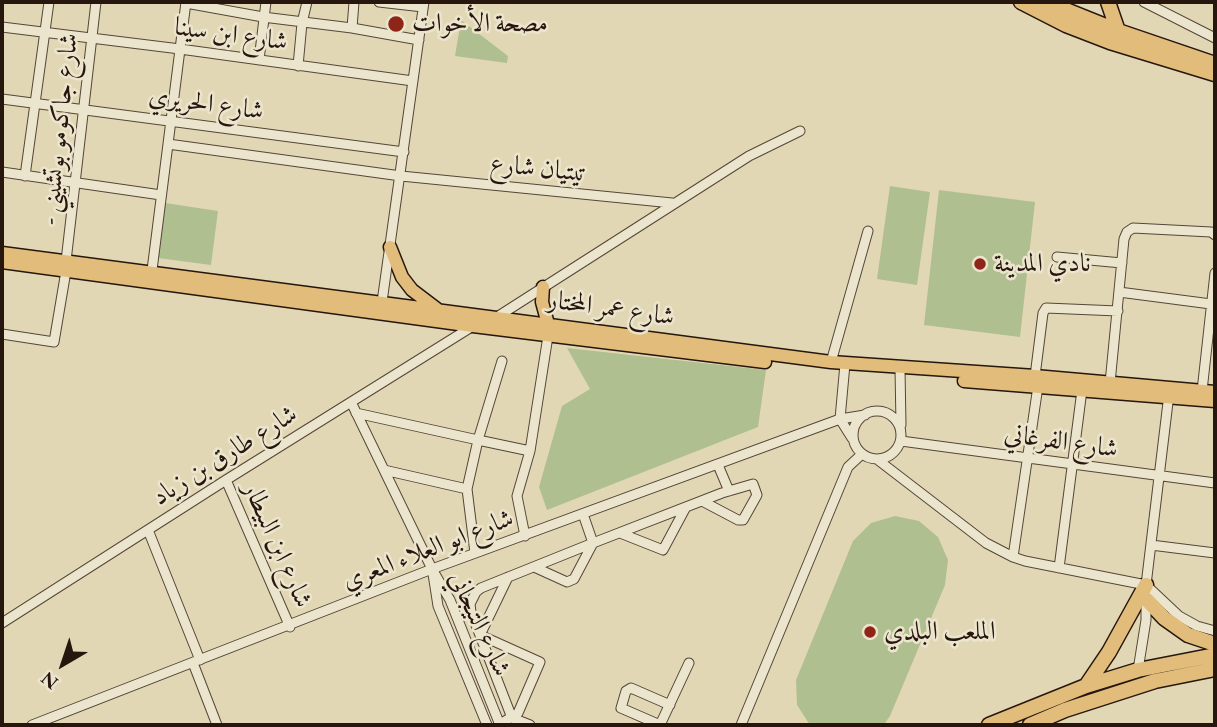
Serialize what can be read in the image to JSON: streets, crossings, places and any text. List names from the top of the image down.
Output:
{
  "streets": {
    "main road": ["شارع عمر المختار"],
    "street": [
      "شارع ابن سينا",
      "شارع الحريري",
      "- شارع جاكومو بوتشيني",
      "تيتيان شارع",
      "شارع الفرغاني",
      "شارع طارق بن زياد",
      "شارع ابن البيطار",
      "شارع ابو العلاء المعري",
      "شارع التيجاني"
    ]
  },
  "crossings": [
    ["شارع ابن سينا", "- شارع جاكومو بوتشيني"],
    ["شارع الحريري", "- شارع جاكومو بوتشيني"],
    ["- شارع جاكومو بوتشيني", "شارع عمر المختار"],
    ["شارع عمر المختار", "شارع طارق بن زياد"],
    ["شارع الفرغاني", "شارع ابو العلاء المعري"],
    ["شارع طارق بن زياد", "شارع ابن البيطار"],
    ["شارع ابن البيطار", "شارع ابو العلاء المعري"],
    ["شارع ابو العلاء المعري", "شارع التيجاني"]
  ],
  "places": ["مصحة الأخوات", "نادي المدينة", "الملعب البلدي"],
  "north": "bottom left"
}
